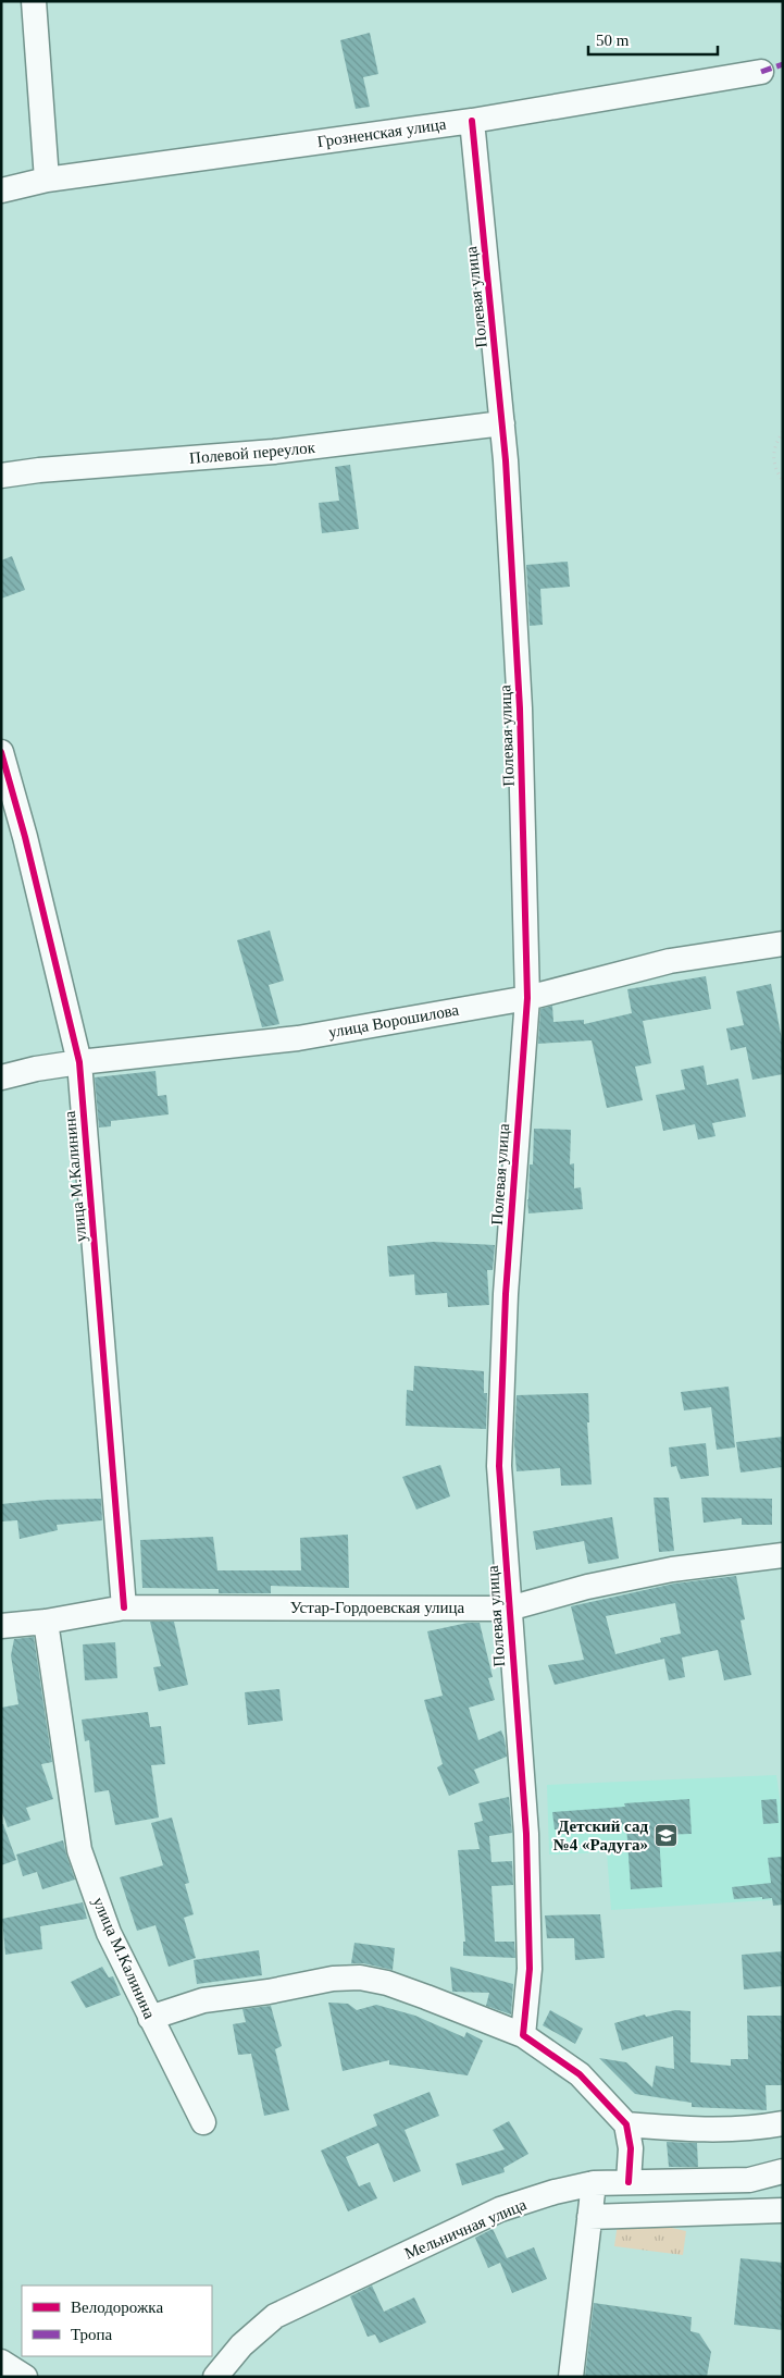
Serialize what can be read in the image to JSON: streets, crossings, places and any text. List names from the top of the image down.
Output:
{
  "streets": {
    "street": [
      "Грозненская улица",
      "Полевая улица",
      "Полевой переулок",
      "улица Ворошилова",
      "улица М.Калинина",
      "Устар-Гордоевская улица",
      "Мельничная улица"
    ]
  },
  "crossings": [
    ["Грозненская улица", "Полевая улица"],
    ["Полевая улица", "Полевой переулок"],
    ["Полевая улица", "улица Ворошилова"],
    ["Полевая улица", "Устар-Гордоевская улица"],
    ["улица Ворошилова", "улица М.Калинина"],
    ["улица М.Калинина", "Устар-Гордоевская улица"]
  ],
  "places": {
    "school or university": ["Детский сад №4 «Радуга»"]
  },
  "legend": ["Велодорожка", "Тропа"],
  "scale_bar": "50 m"
}
